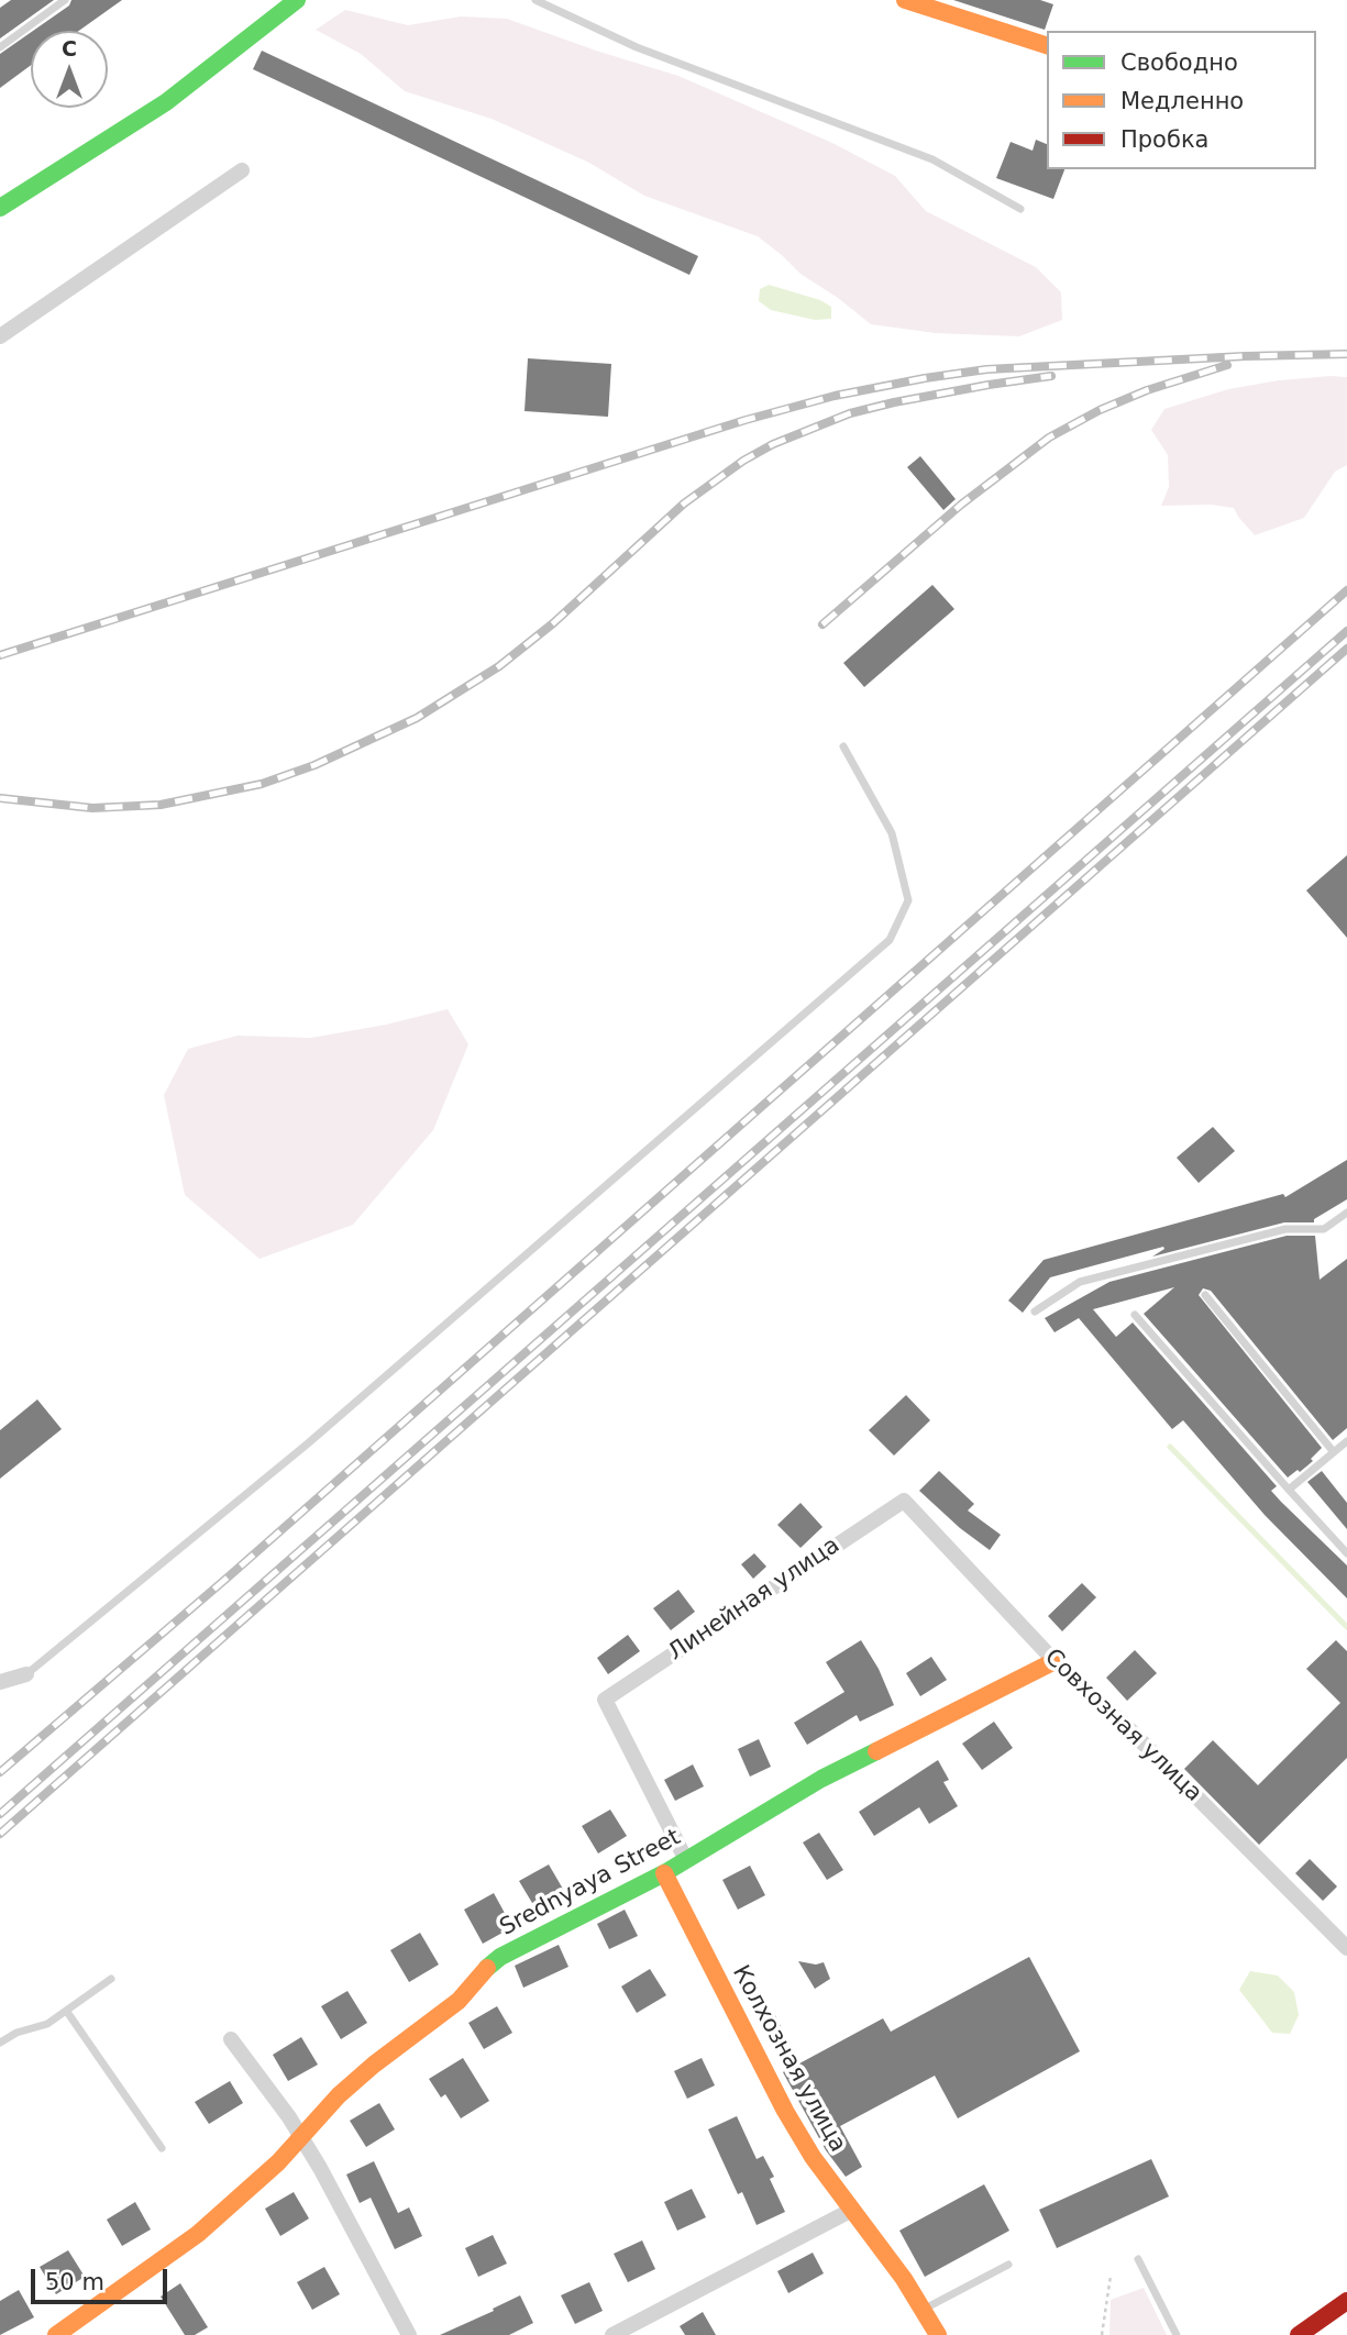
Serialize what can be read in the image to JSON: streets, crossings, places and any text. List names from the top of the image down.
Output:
{
  "streets": {
    "street": [
      "Линейная улица",
      "Совхозная улица",
      "Srednyaya Street",
      "Колхозная улица"
    ]
  },
  "crossings": [
    ["Линейная улица", "Совхозная улица"],
    ["Линейная улица", "Srednyaya Street"],
    ["Совхозная улица", "Srednyaya Street"],
    ["Srednyaya Street", "Колхозная улица"]
  ],
  "legend": ["Свободно", "Медленно", "Пробка"],
  "scale_bar": "50 m",
  "north": "top"
}
